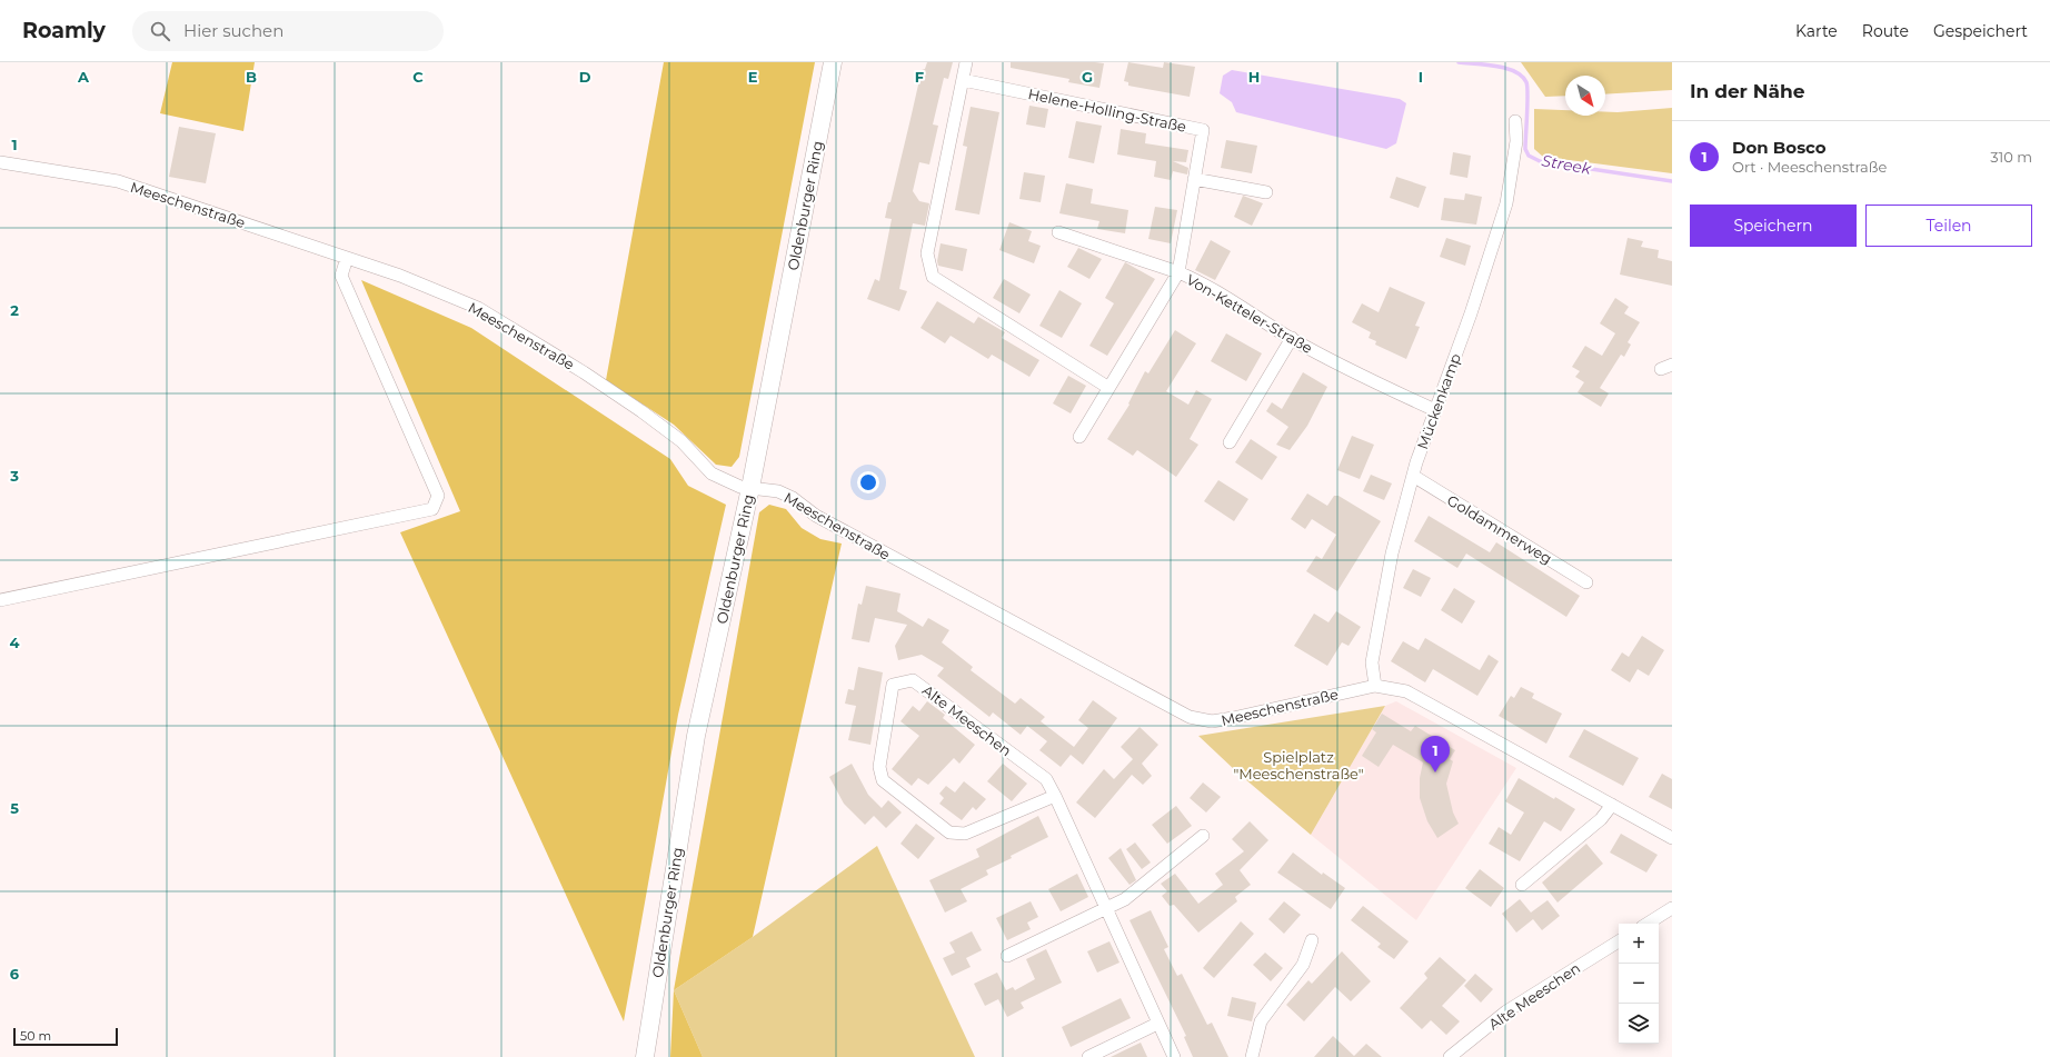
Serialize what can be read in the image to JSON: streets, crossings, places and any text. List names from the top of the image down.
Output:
{
  "streets": {
    "main road": ["Oldenburger Ring"],
    "street": [
      "Helene-Holling-Straße",
      "Meeschenstraße",
      "Von-Ketteler-Straße",
      "Mückenkamp",
      "Goldammerweg",
      "Alte Meeschen"
    ]
  },
  "crossings": [
    ["Helene-Holling-Straße", "Von-Ketteler-Straße"],
    ["Meeschenstraße", "Oldenburger Ring"],
    ["Meeschenstraße", "Mückenkamp"],
    ["Von-Ketteler-Straße", "Mückenkamp"],
    ["Mückenkamp", "Goldammerweg"]
  ],
  "water": ["Streek"],
  "parks": ["Spielplatz \"Meeschenstraße\""],
  "scale_bar": "50 m",
  "north": "bottom right",
  "page": {
    "header": "Roamly",
    "search": "Hier suchen",
    "nav": ["Karte", "Route", "Gespeichert"],
    "heading": "In der Nähe",
    "list": [
      {
        "mark": "1",
        "name": "Don Bosco",
        "note": "Ort · Meeschenstraße",
        "value": "310 m"
      }
    ],
    "buttons": ["Speichern", "Teilen"],
    "pins": "1",
    "map_buttons": ["+", "−"],
    "scale": "50 m"
  },
  "grid": {
    "columns": [
      "A",
      "B",
      "C",
      "D",
      "E",
      "F",
      "G",
      "H",
      "I"
    ],
    "rows": [
      "1",
      "2",
      "3",
      "4",
      "5",
      "6"
    ]
  }
}
